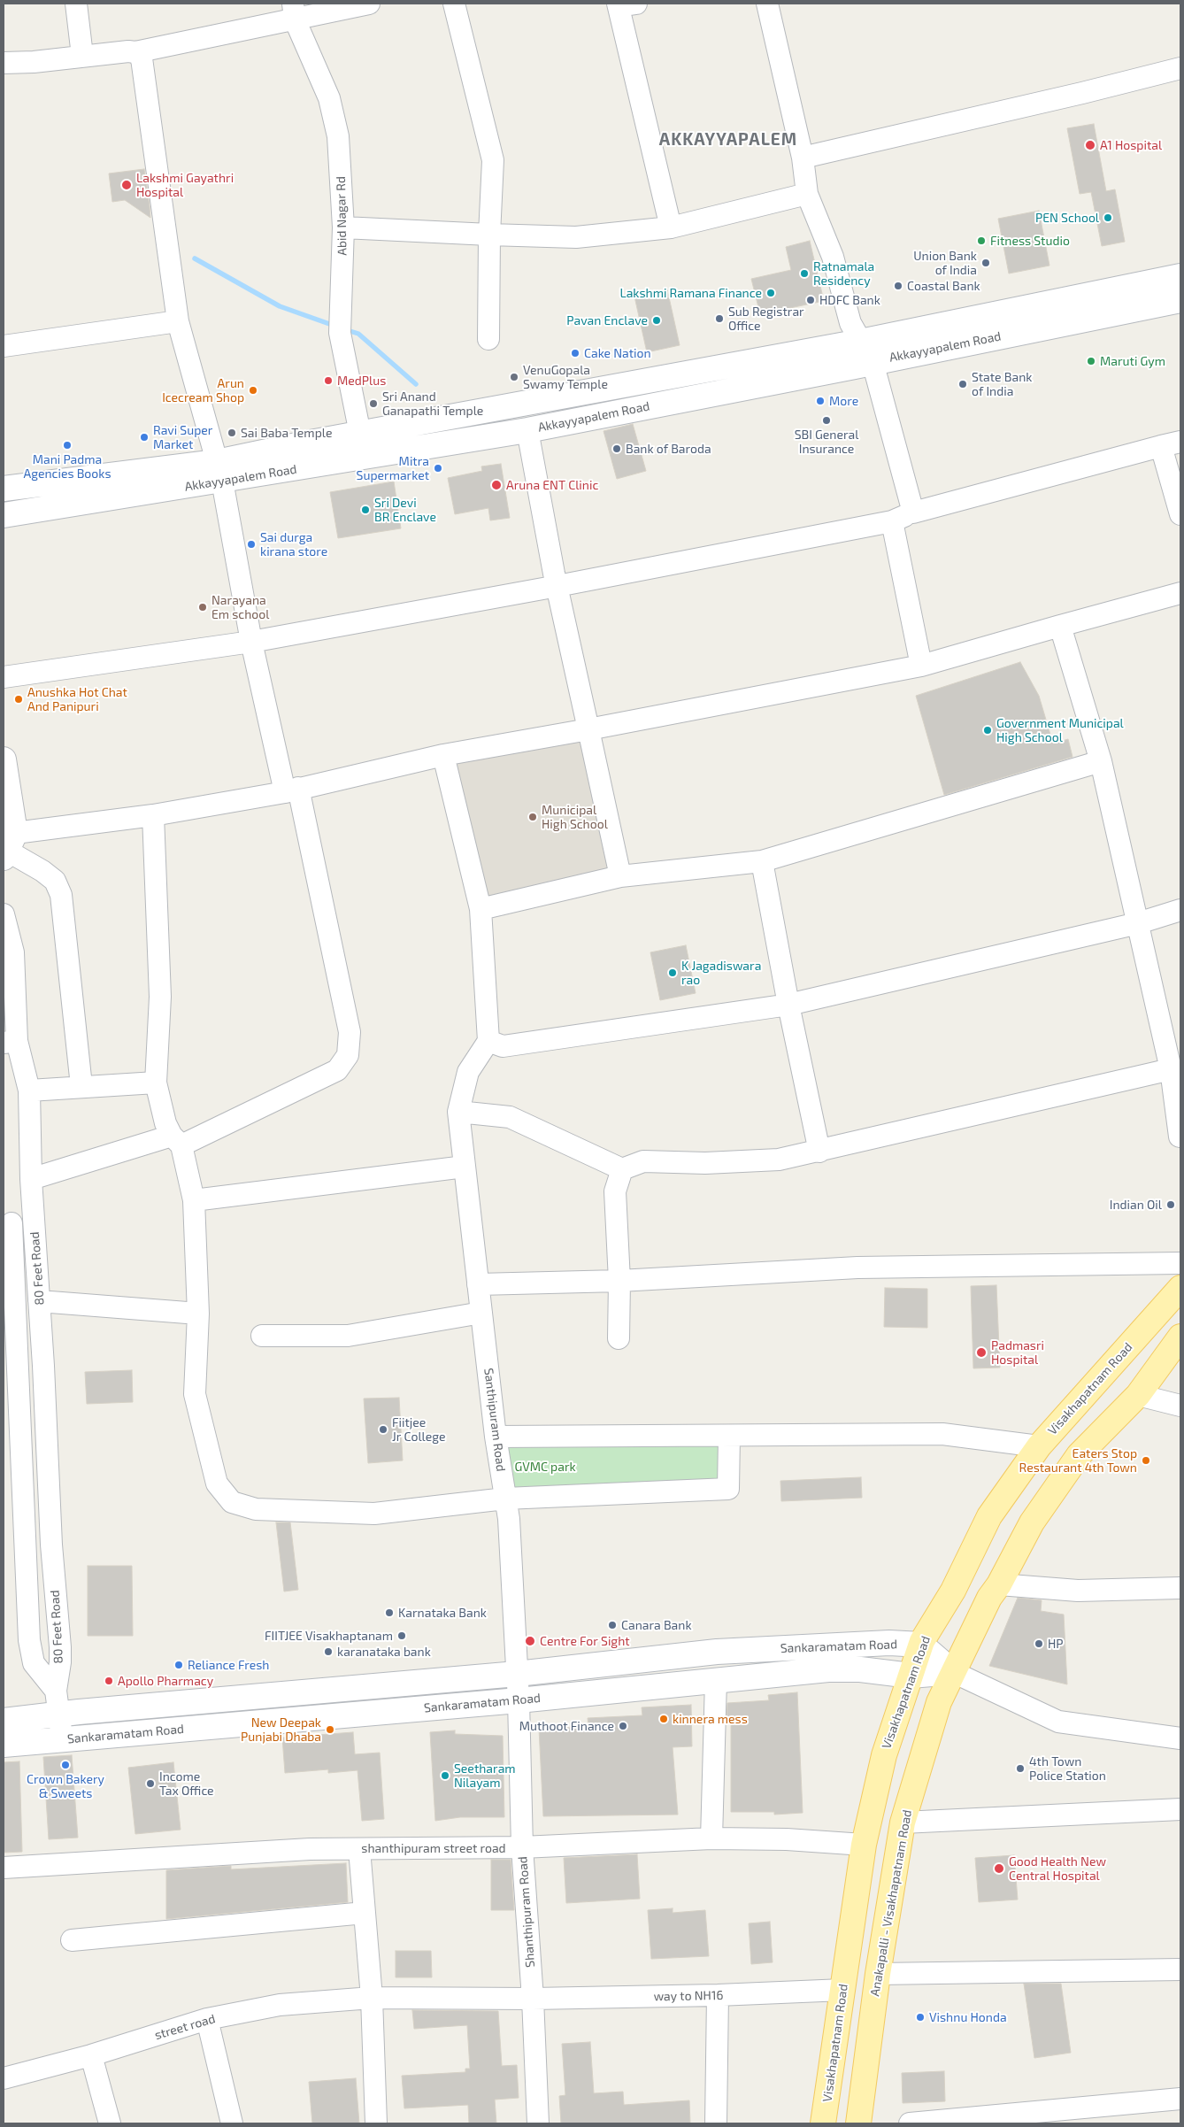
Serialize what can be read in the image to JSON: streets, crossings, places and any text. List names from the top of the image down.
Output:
{
  "streets": {
    "main road": [
      "Akkayyapalem Road",
      "Visakhapatnam Road",
      "Sankaramatam Road",
      "Anakapalli - Visakhapatnam Road"
    ],
    "street": [
      "Abid Nagar Rd",
      "80 Feet Road",
      "Santhipuram Road",
      "shanthipuram street road",
      "Shanthipuram Road",
      "way to NH16",
      "street road"
    ]
  },
  "crossings": [
    ["Visakhapatnam Road", "Sankaramatam Road"],
    ["Visakhapatnam Road", "shanthipuram street road"],
    ["Visakhapatnam Road", "way to NH16"],
    ["Santhipuram Road", "Sankaramatam Road"],
    ["Santhipuram Road", "Shanthipuram Road"],
    ["Sankaramatam Road", "Anakapalli - Visakhapatnam Road"],
    ["Sankaramatam Road", "Shanthipuram Road"],
    ["shanthipuram street road", "Shanthipuram Road"],
    ["Shanthipuram Road", "way to NH16"],
    ["Shanthipuram Road", "street road"],
    ["way to NH16", "street road"]
  ],
  "districts": ["AKKAYYAPALEM"],
  "parks": ["GVMC park"],
  "places": [
    "A1 Hospital",
    "Lakshmi Gayathri Hospital",
    "PEN School",
    "Fitness Studio",
    "Union Bank of India",
    "Ratnamala Residency",
    "Coastal Bank",
    "Lakshmi Ramana Finance",
    "HDFC Bank",
    "Sub Registrar Office",
    "Pavan Enclave",
    "Cake Nation",
    "Maruti Gym",
    "VenuGopala Swamy Temple",
    "MedPlus",
    "State Bank of India",
    "Arun Icecream Shop",
    "More",
    "Sri Anand Ganapathi Temple",
    "SBI General Insurance",
    "Sai Baba Temple",
    "Ravi Super Market",
    "Mani Padma Agencies Books",
    "Bank of Baroda",
    "Mitra Supermarket",
    "Aruna ENT Clinic",
    "Sri Devi BR Enclave",
    "Sai durga kirana store",
    "Narayana Em school",
    "Anushka Hot Chat And Panipuri",
    "Government Municipal High School",
    "Municipal High School",
    "K Jagadiswara rao",
    "Indian Oil",
    "Padmasri Hospital",
    "Fiitjee Jr College",
    "Eaters Stop Restaurant 4th Town",
    "Karnataka Bank",
    "Canara Bank",
    "FIITJEE Visakhaptanam",
    "Centre For Sight",
    "HP",
    "karanataka bank",
    "Reliance Fresh",
    "Apollo Pharmacy",
    "kinnera mess",
    "Muthoot Finance",
    "New Deepak Punjabi Dhaba",
    "Crown Bakery & Sweets",
    "4th Town Police Station",
    "Seetharam Nilayam",
    "Income Tax Office",
    "Good Health New Central Hospital",
    "Vishnu Honda"
  ]
}
